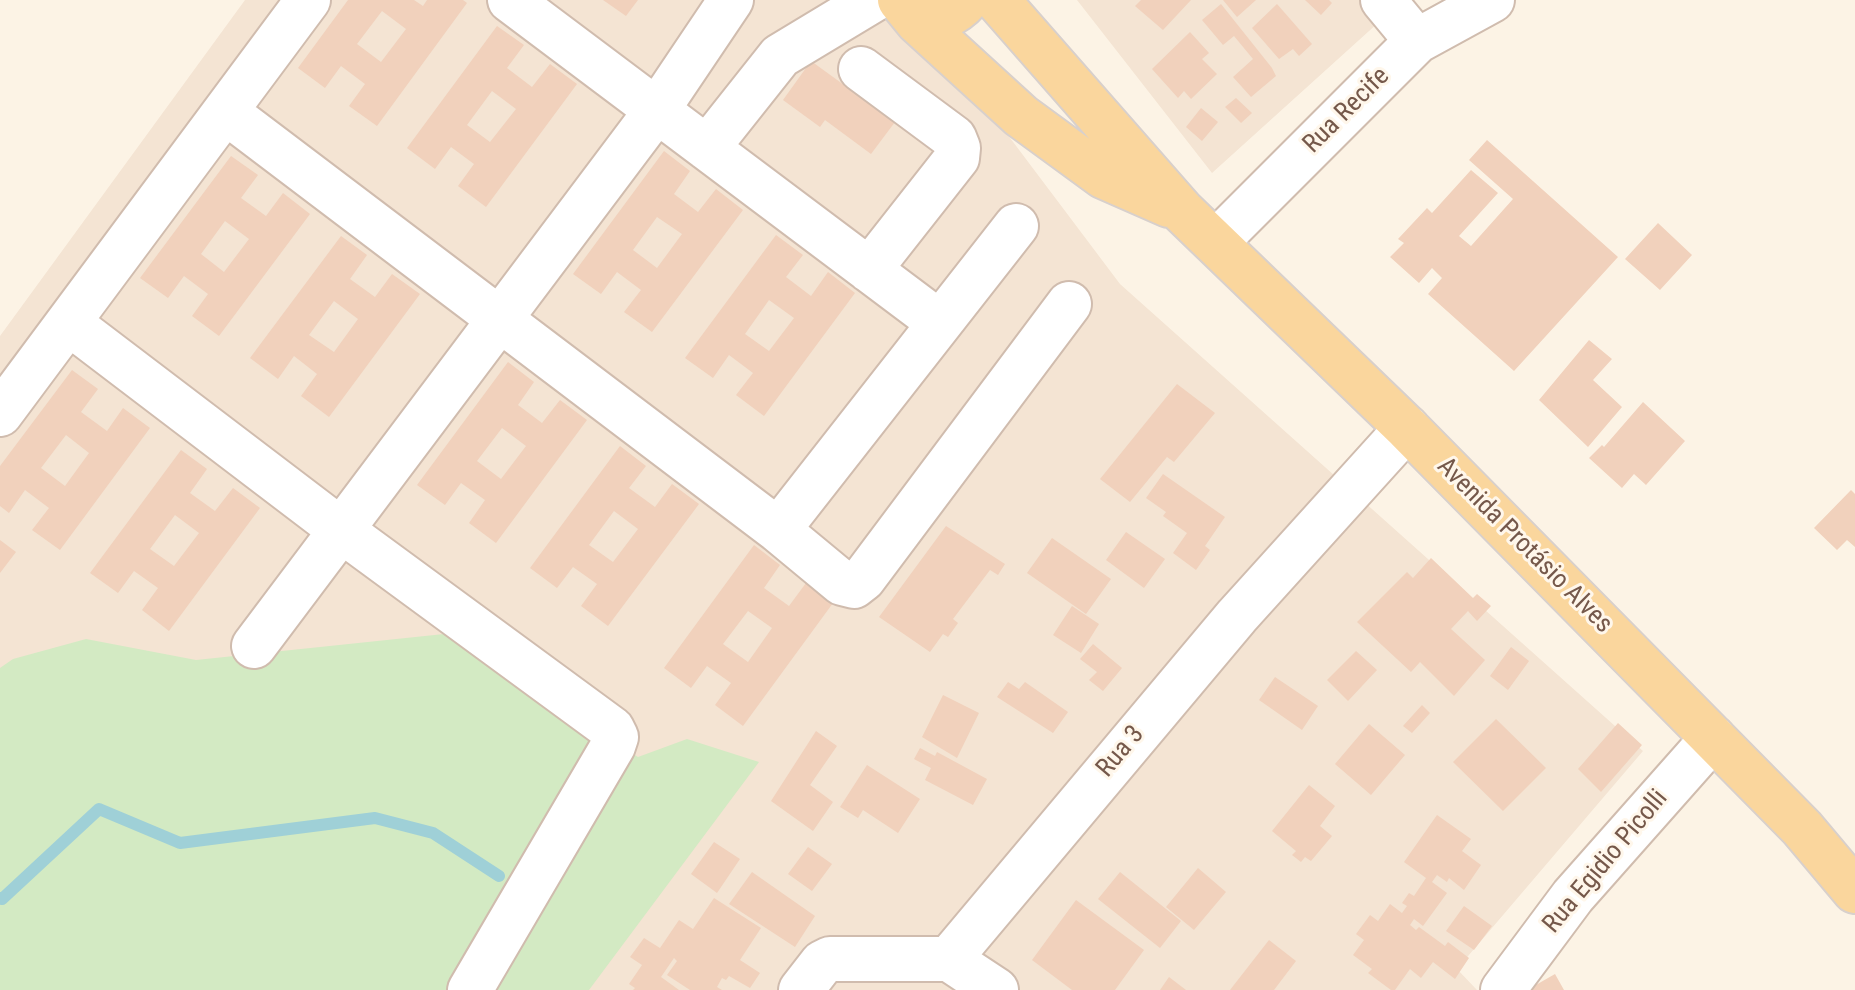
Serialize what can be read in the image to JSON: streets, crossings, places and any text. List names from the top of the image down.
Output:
{
  "streets": {
    "main road": ["Avenida Protásio Alves"],
    "street": ["Rua Recife", "Rua 3", "Rua Egidio Picolli"]
  },
  "crossings": [
    ["Rua Recife", "Avenida Protásio Alves"],
    ["Avenida Protásio Alves", "Rua 3"],
    ["Avenida Protásio Alves", "Rua Egidio Picolli"]
  ]
}
